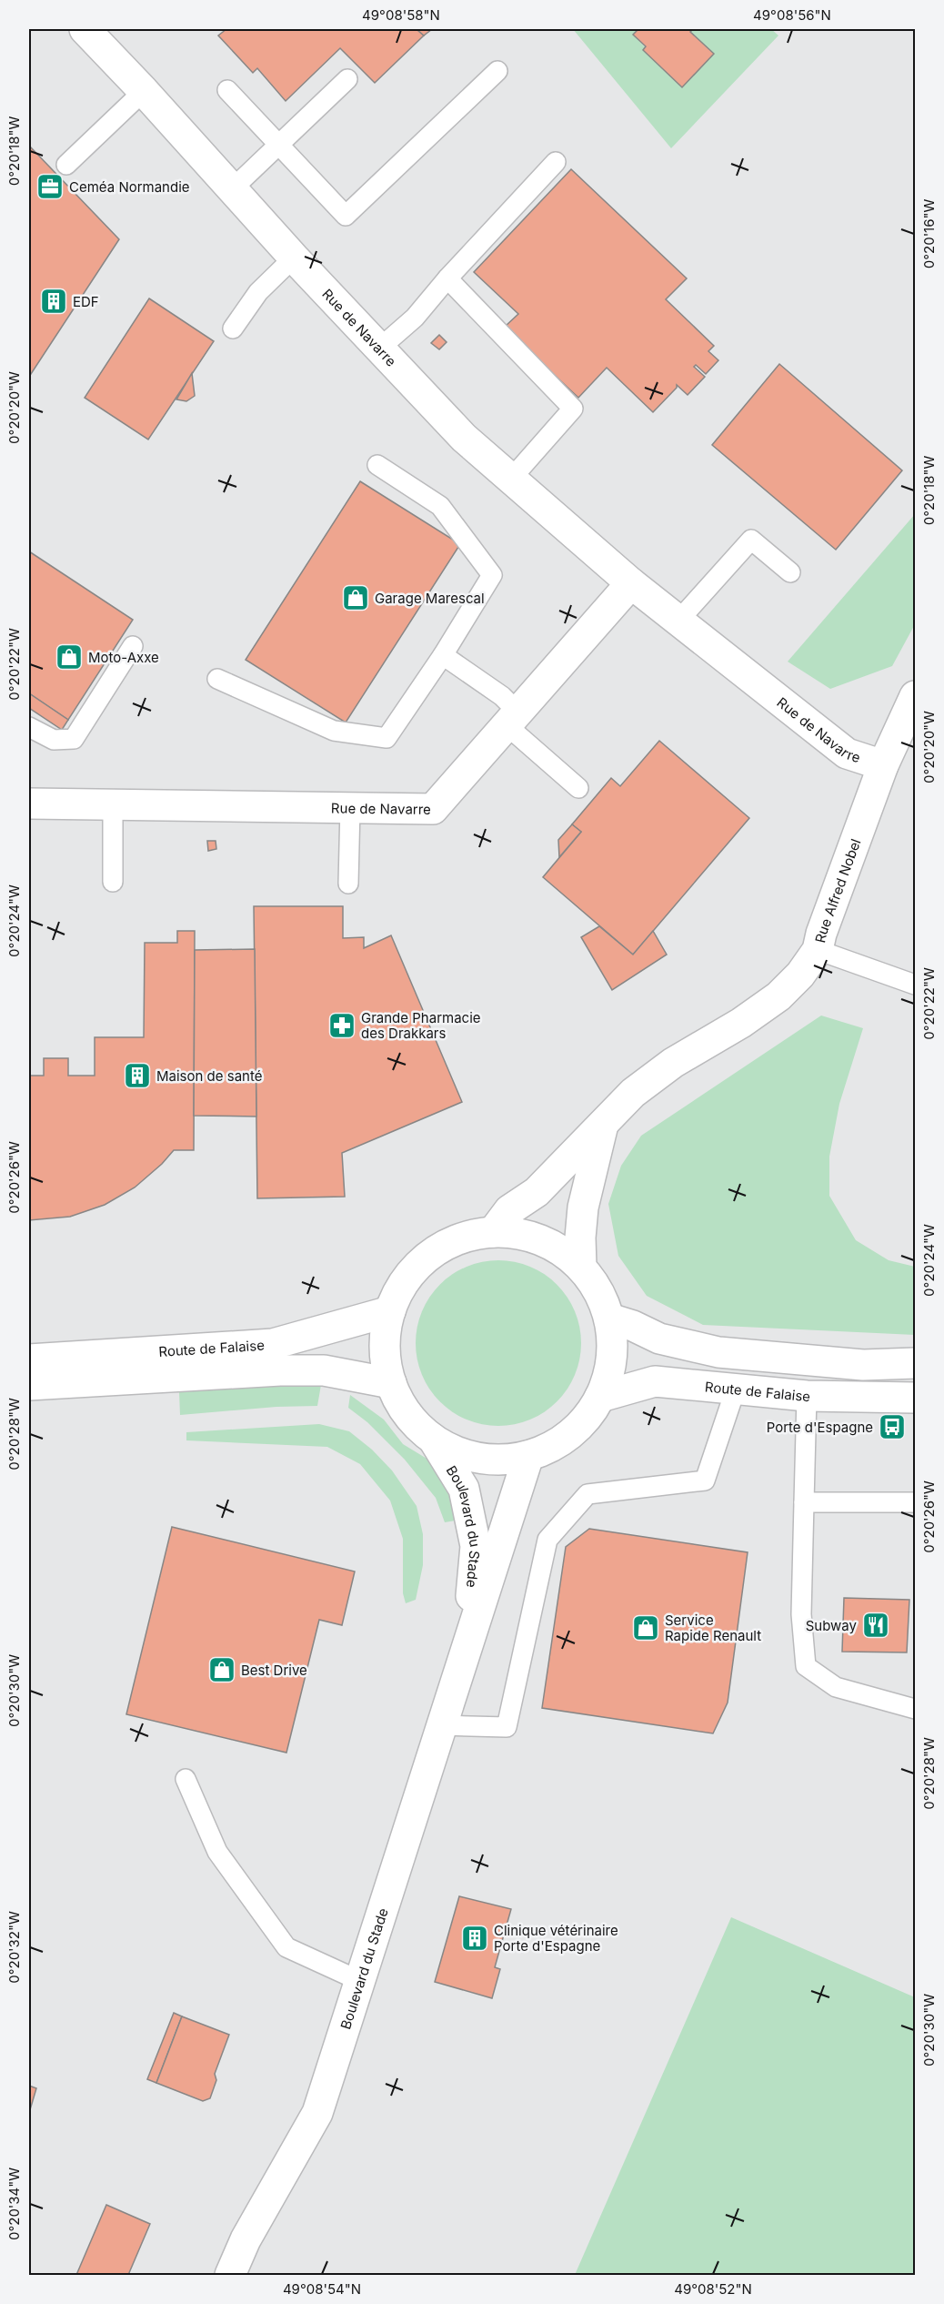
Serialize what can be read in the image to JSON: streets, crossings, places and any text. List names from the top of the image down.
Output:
{
  "streets": {
    "street": [
      "Rue de Navarre",
      "Rue Alfred Nobel",
      "Route de Falaise",
      "Boulevard du Stade"
    ]
  },
  "crossings": [
    ["Rue de Navarre", "Rue Alfred Nobel"]
  ],
  "places": {
    "office": ["Ceméa Normandie"],
    "building": ["EDF", "Maison de santé", "Clinique vétérinaire Porte d'Espagne"],
    "shop": [
      "Garage Marescal",
      "Moto-Axxe",
      "Service Rapide Renault",
      "Best Drive"
    ],
    "pharmacy": ["Grande Pharmacie des Drakkars"],
    "bus stop": ["Porte d'Espagne"],
    "restaurant": ["Subway"]
  },
  "coordinates": [
    "49°08'58\"N",
    "49°08'56\"N",
    "0°20'18\"W",
    "0°20'16\"W",
    "0°20'20\"W",
    "0°20'22\"W",
    "0°20'24\"W",
    "0°20'26\"W",
    "0°20'28\"W",
    "0°20'30\"W",
    "0°20'32\"W",
    "0°20'34\"W",
    "49°08'54\"N",
    "49°08'52\"N"
  ]
}
